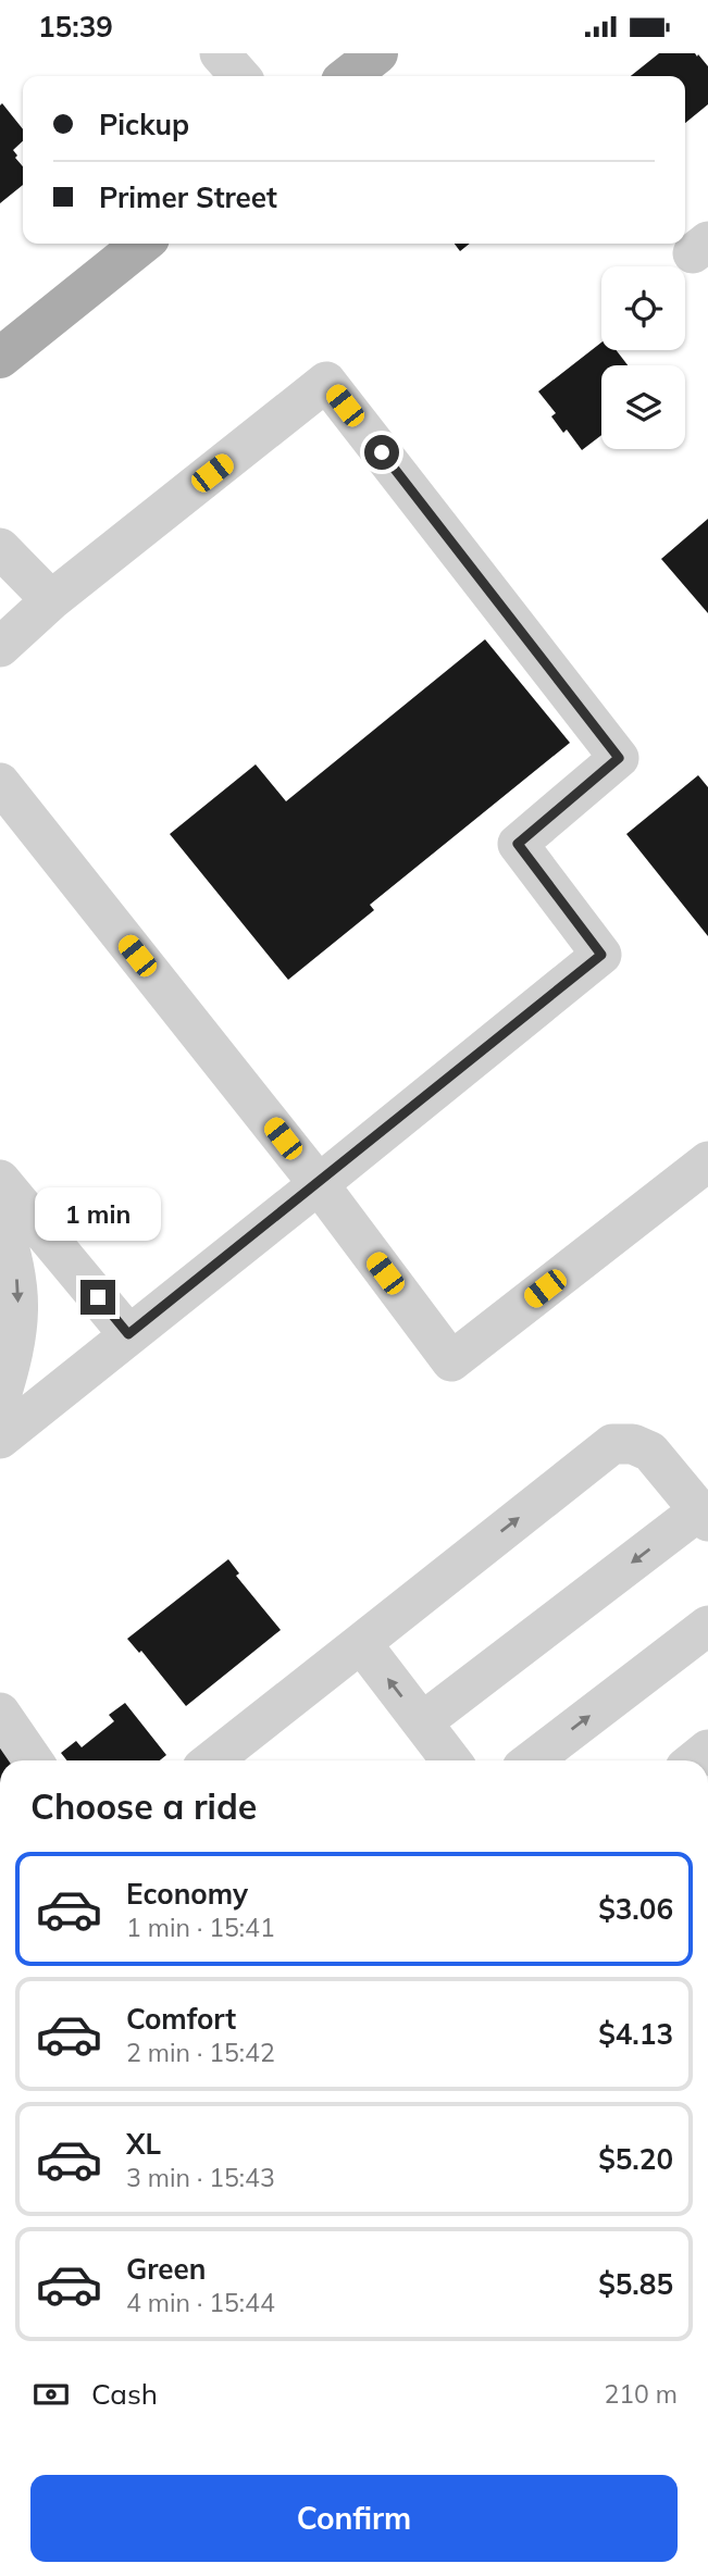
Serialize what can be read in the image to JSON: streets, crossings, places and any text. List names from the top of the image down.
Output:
{
  "page": {
    "status": "15:39",
    "banner": ["Pickup", "Primer Street"],
    "bubble": "1 min",
    "heading": "Choose a ride",
    "list": [
      {
        "name": "Economy",
        "note": "1 min · 15:41",
        "value": "$3.06"
      },
      {
        "name": "Comfort",
        "note": "2 min · 15:42",
        "value": "$4.13"
      },
      {
        "name": "XL",
        "note": "3 min · 15:43",
        "value": "$5.20"
      },
      {
        "name": "Green",
        "note": "4 min · 15:44",
        "value": "$5.85"
      }
    ],
    "pay": ["Cash", "210 m"],
    "buttons": "Confirm"
  }
}
